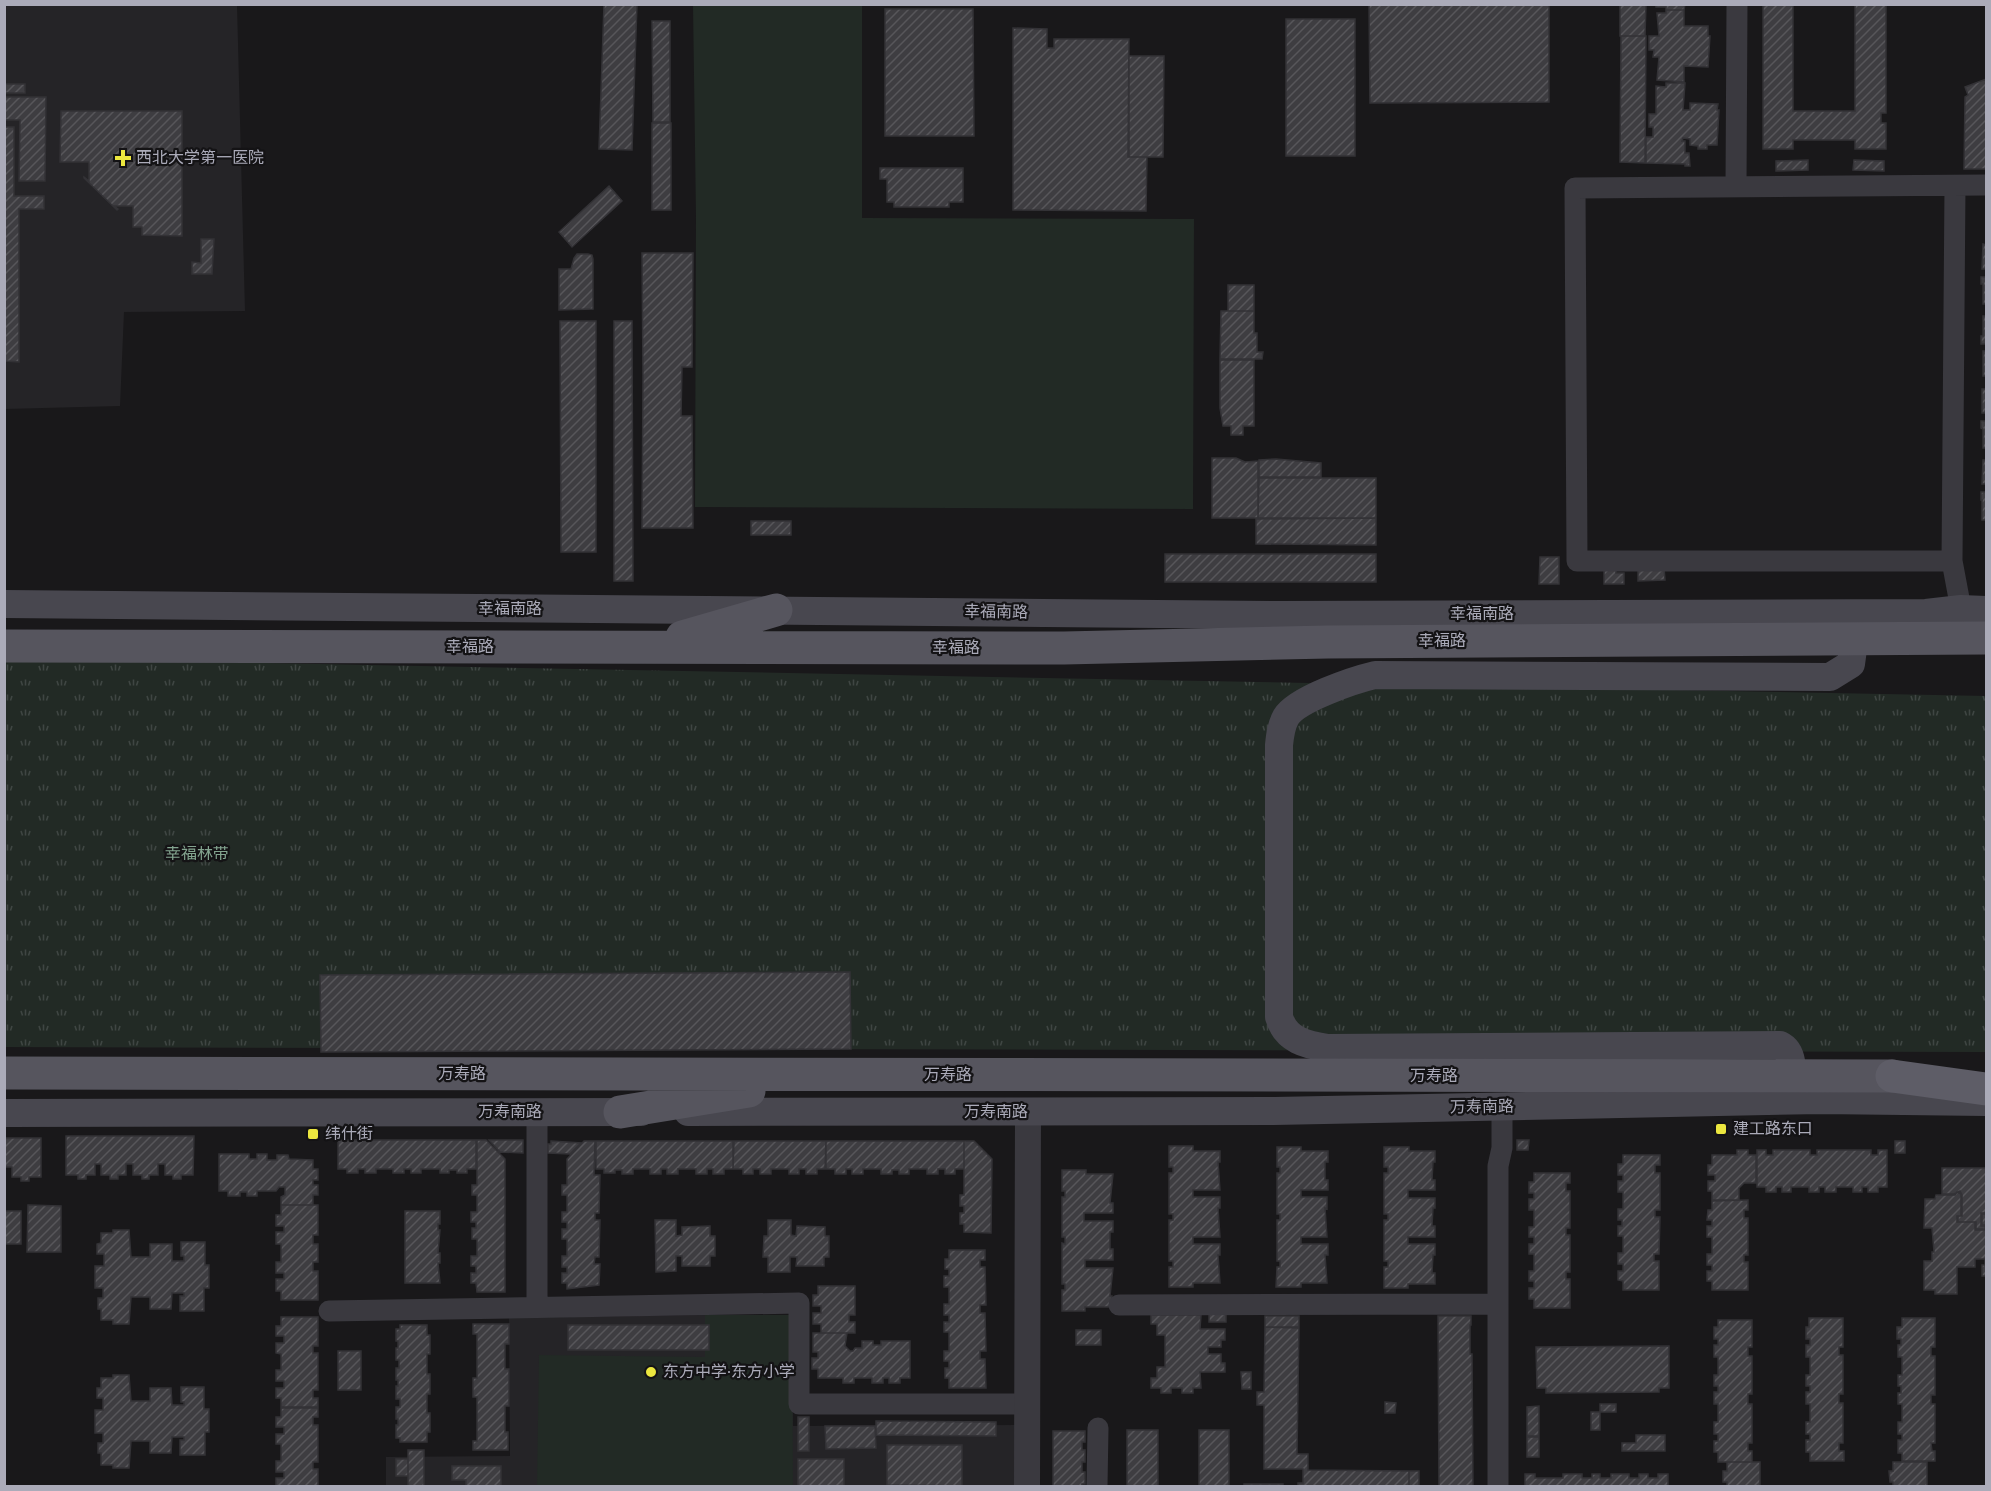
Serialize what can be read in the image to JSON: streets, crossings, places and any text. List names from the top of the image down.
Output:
{
  "streets": {
    "main road": [
      "幸福南路",
      "幸福路",
      "万寿路",
      "万寿南路"
    ]
  },
  "parks": ["幸福林带"],
  "places": {
    "health": ["西北大学第一医院"],
    "transit": ["建工路东口", "纬什街"],
    "other": ["东方中学·东方小学"]
  }
}
